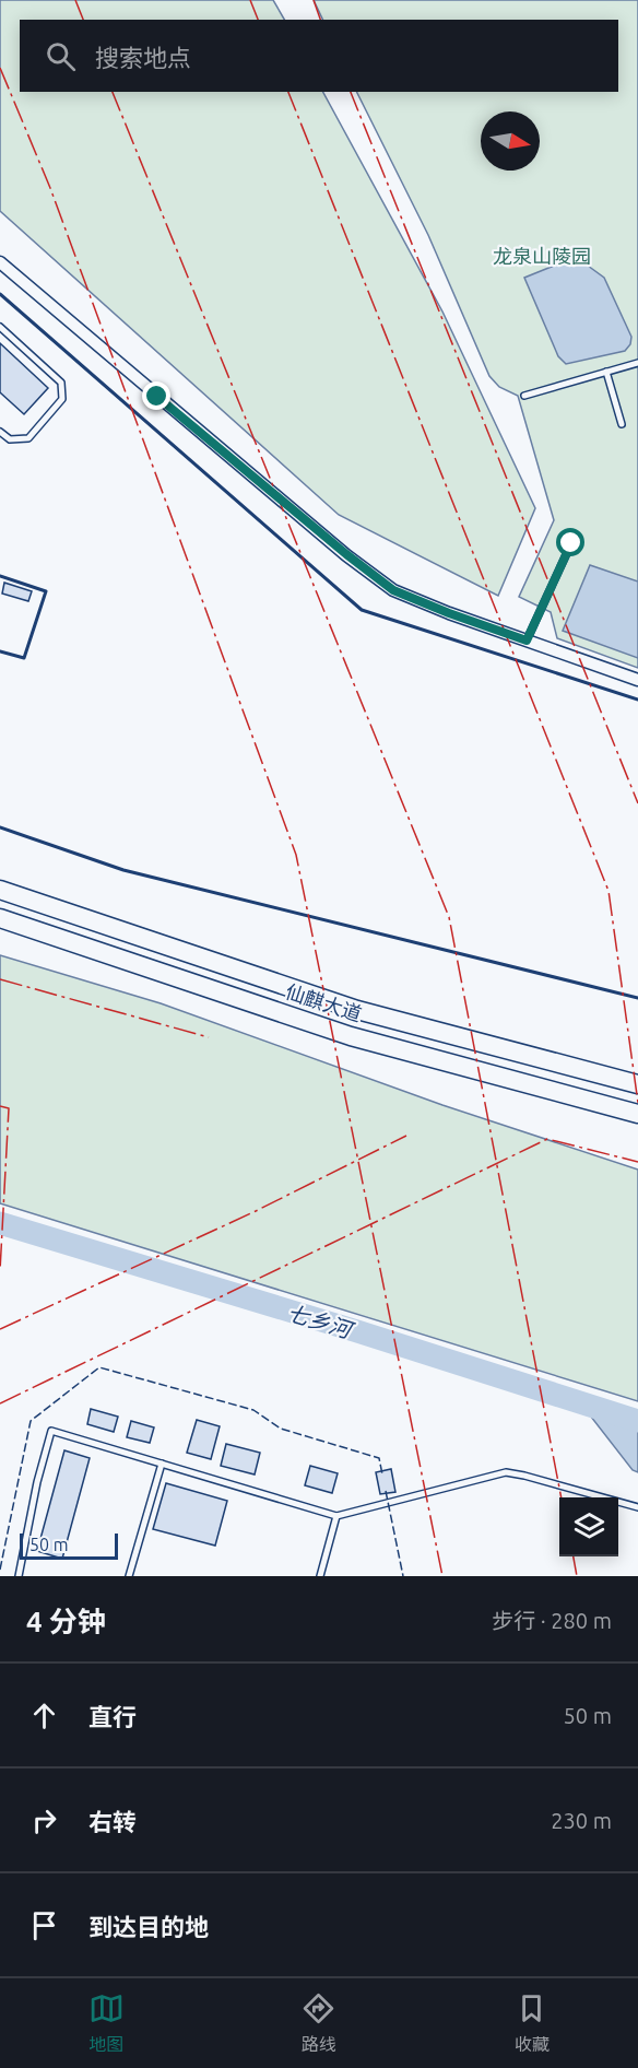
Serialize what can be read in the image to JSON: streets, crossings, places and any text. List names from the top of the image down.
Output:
{
  "streets": {
    "main road": ["仙麒大道"]
  },
  "water": ["七乡河"],
  "parks": ["龙泉山陵园"],
  "scale_bar": "50 m",
  "north": "right",
  "page": {
    "search": "搜索地点",
    "scale": "50 m",
    "heading": ["4 分钟", "步行 · 280 m"],
    "list": [
      ["直行", "50 m"],
      ["右转", "230 m"],
      "到达目的地"
    ],
    "nav": ["地图", "路线", "收藏"]
  }
}
